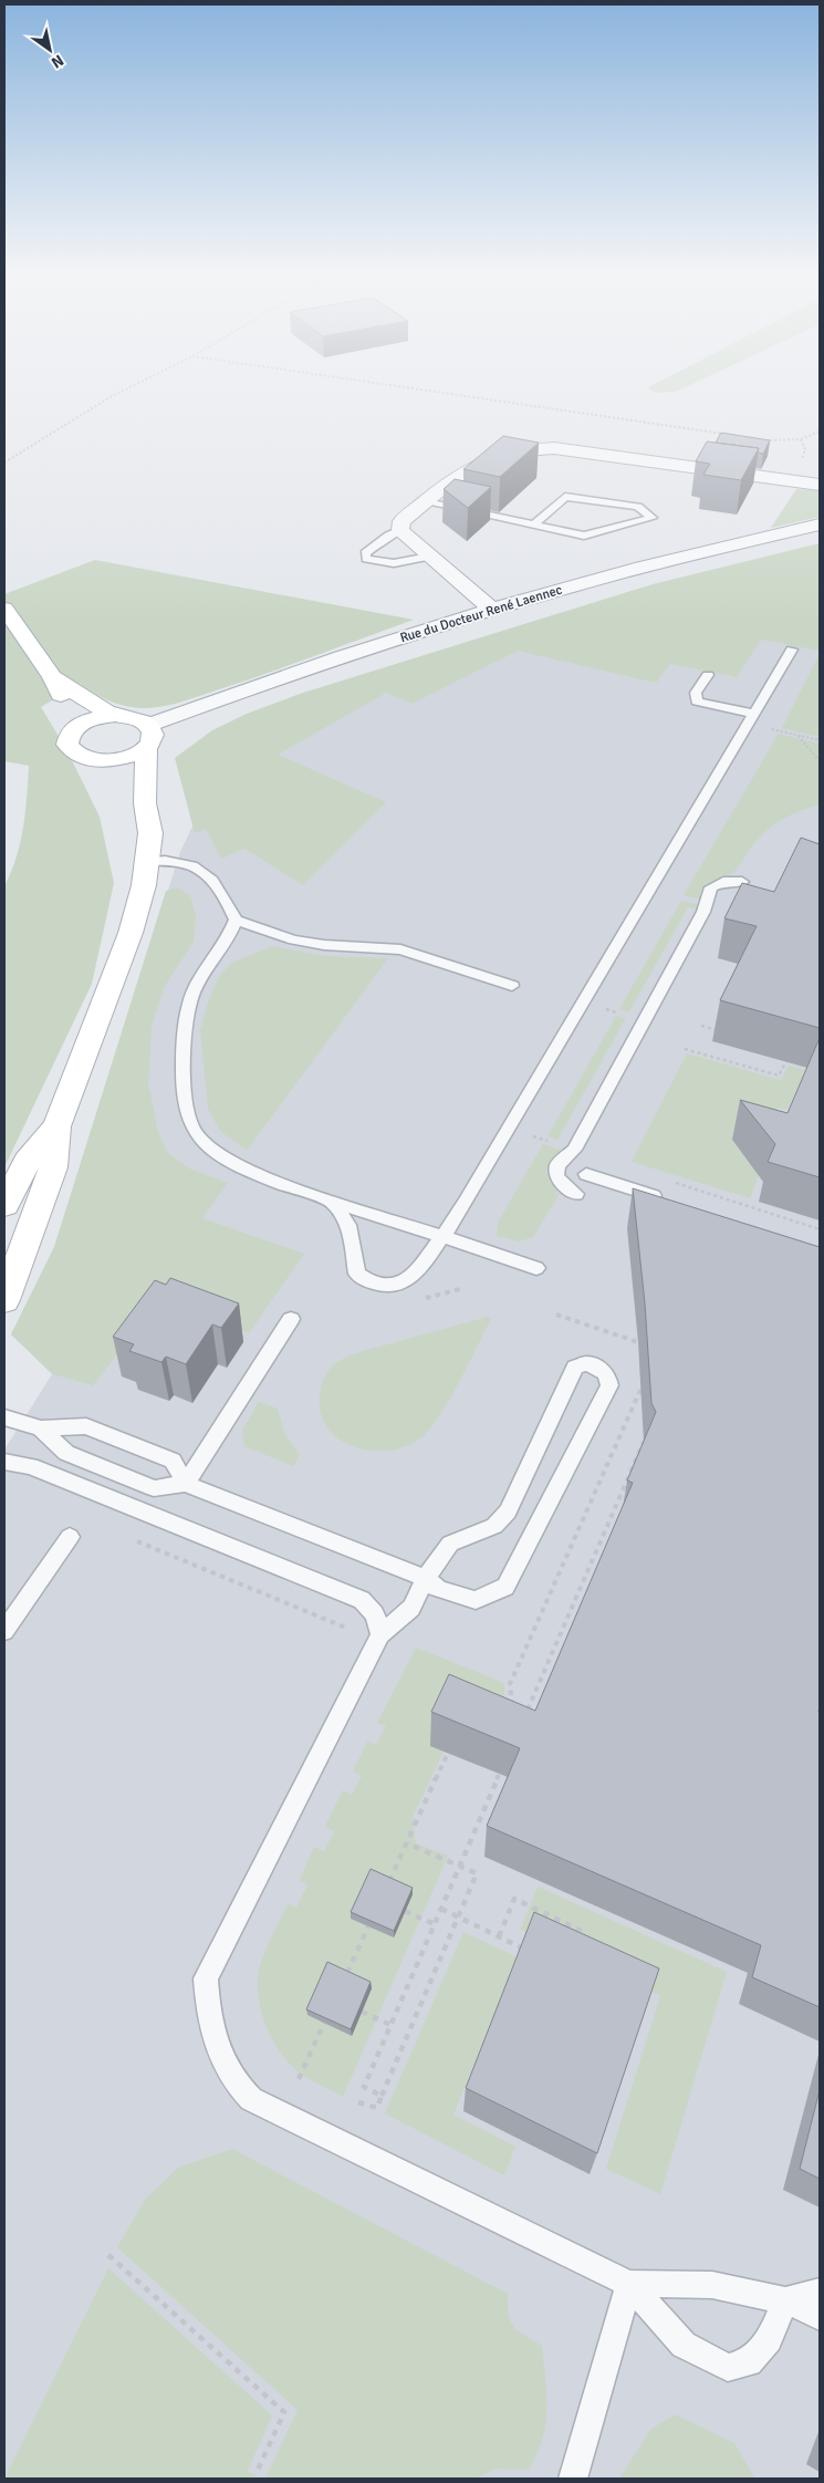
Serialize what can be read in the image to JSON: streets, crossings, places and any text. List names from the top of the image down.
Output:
{
  "streets": {
    "street": ["Rue du Docteur René Laennec"]
  },
  "north": "bottom right"
}
